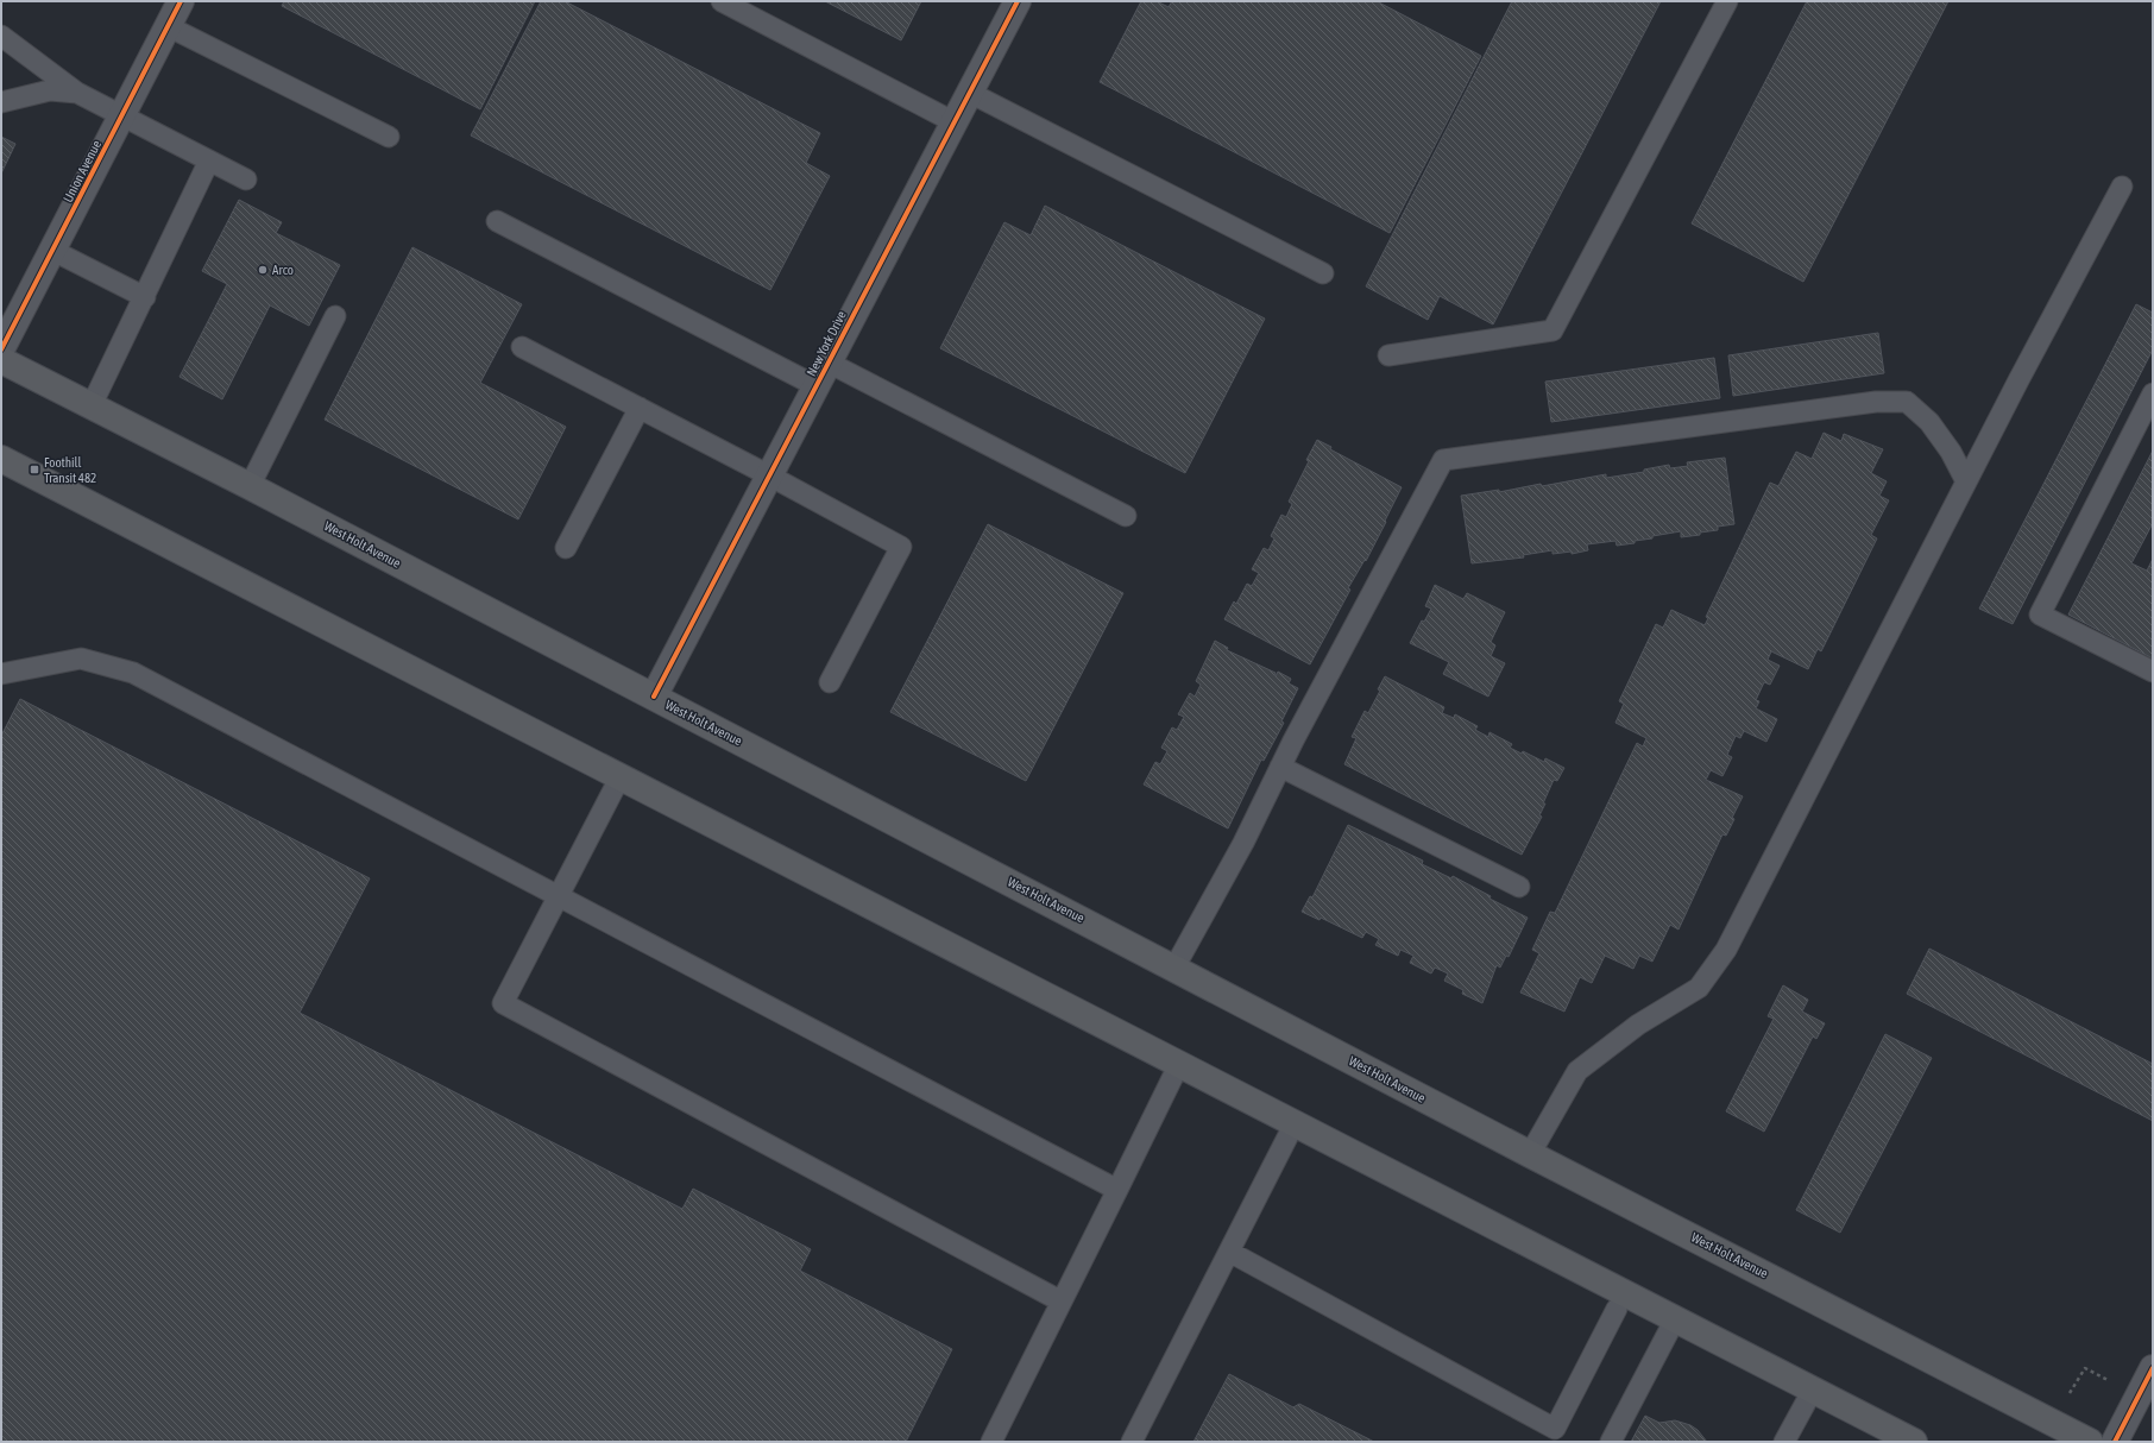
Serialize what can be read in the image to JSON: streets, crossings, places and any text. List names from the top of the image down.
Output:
{
  "streets": {
    "main road": ["West Holt Avenue"],
    "street": ["Union Avenue", "New York Drive"]
  },
  "crossings": [
    ["New York Drive", "West Holt Avenue"]
  ],
  "places": {
    "other": ["Arco"],
    "transit": ["Foothill Transit 482"]
  }
}
